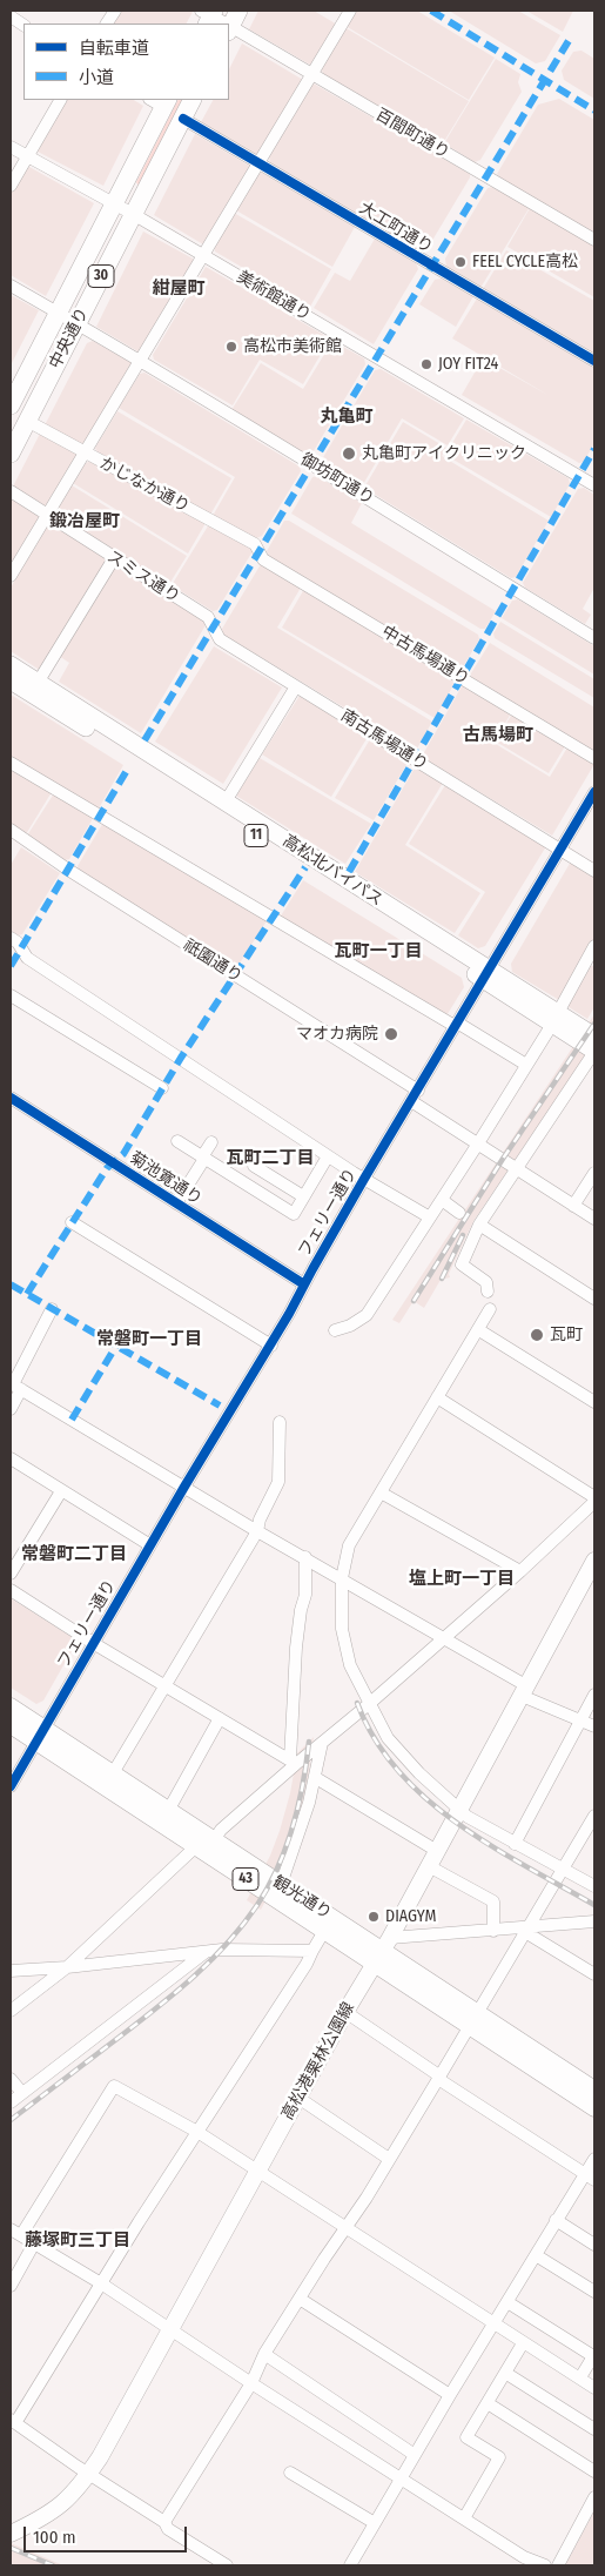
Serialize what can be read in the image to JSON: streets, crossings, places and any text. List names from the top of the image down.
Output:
{
  "streets": {
    "highway": [
      "30",
      "中央通り",
      "11",
      "高松北バイパス"
    ],
    "main road": ["43", "観光通り", "高松港栗林公園線"],
    "street": [
      "百間町通り",
      "大工町通り",
      "美術館通り",
      "御坊町通り",
      "かじなか通り",
      "スミス通り",
      "中古馬場通り",
      "南古馬場通り",
      "祇園通り",
      "菊池寛通り",
      "フェリー通り"
    ]
  },
  "crossings": [
    ["大工町通り", "中央通り"],
    ["美術館通り", "中央通り"],
    ["中央通り", "御坊町通り"],
    ["中央通り", "かじなか通り"],
    ["かじなか通り", "中古馬場通り"],
    ["スミス通り", "南古馬場通り"],
    ["南古馬場通り", "フェリー通り"],
    ["高松北バイパス", "フェリー通り"],
    ["祇園通り", "フェリー通り"],
    ["菊池寛通り", "フェリー通り"],
    ["フェリー通り", "観光通り"],
    ["観光通り", "高松港栗林公園線"]
  ],
  "districts": [
    "紺屋町",
    "丸亀町",
    "鍛冶屋町",
    "古馬場町",
    "瓦町一丁目",
    "瓦町二丁目",
    "常磐町一丁目",
    "常磐町二丁目",
    "塩上町一丁目",
    "藤塚町三丁目"
  ],
  "places": [
    "FEEL CYCLE高松",
    "高松市美術館",
    "JOY FIT24",
    "丸亀町アイクリニック",
    "マオカ病院",
    "瓦町",
    "DIAGYM"
  ],
  "legend": ["自転車道", "小道"],
  "scale_bar": "100 m"
}
